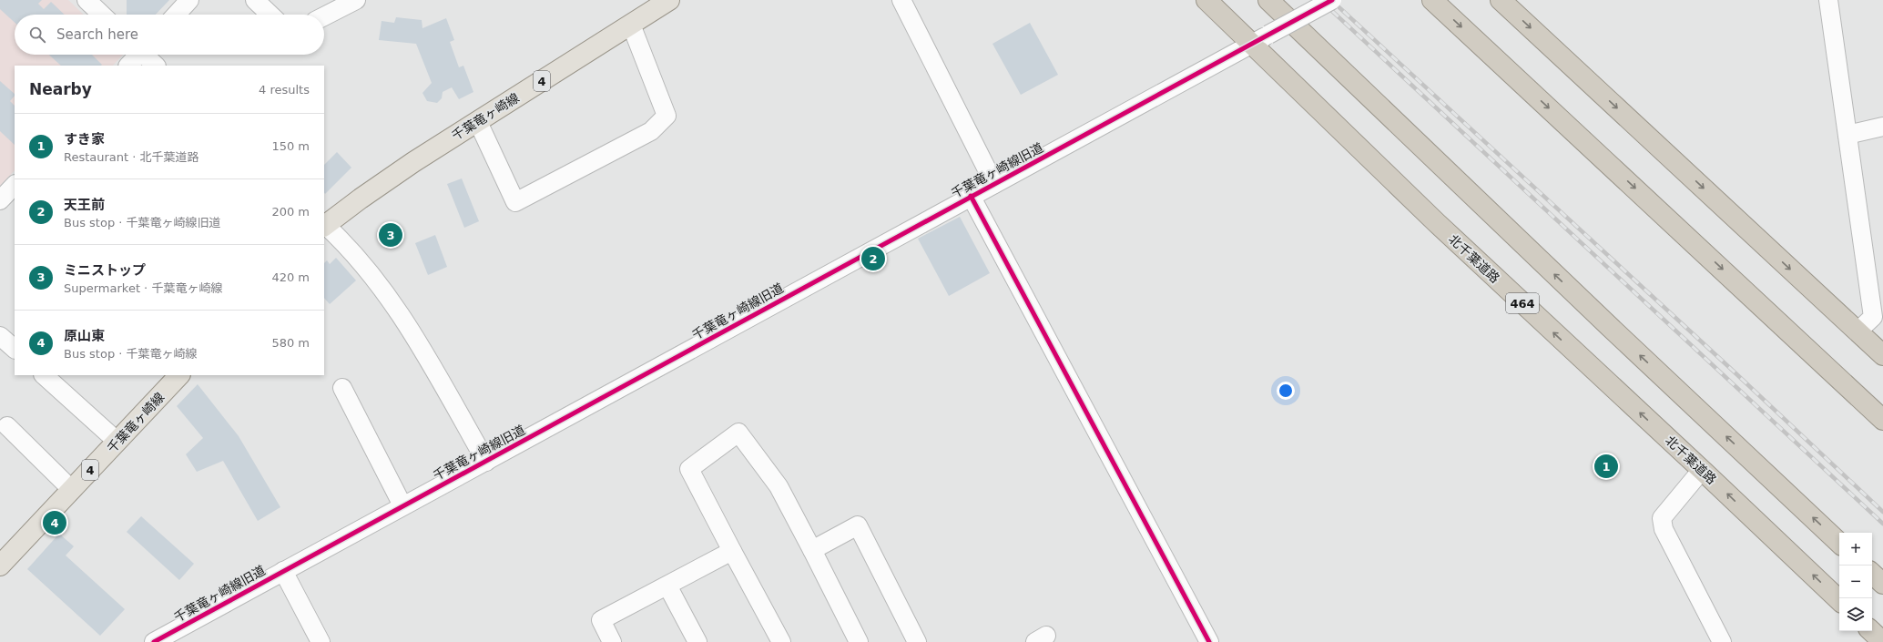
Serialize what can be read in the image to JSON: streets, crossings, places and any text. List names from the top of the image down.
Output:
{
  "streets": {
    "highway": ["北千葉道路", "464"],
    "main road": ["4", "千葉竜ヶ崎線"],
    "street": ["千葉竜ヶ崎線旧道"]
  },
  "crossings": [
    ["千葉竜ヶ崎線旧道", "北千葉道路"]
  ],
  "page": {
    "search": "Search here",
    "heading": ["Nearby", "4 results"],
    "list": [
      {
        "mark": "1",
        "name": "すき家",
        "note": "Restaurant · 北千葉道路",
        "value": "150 m"
      },
      {
        "mark": "2",
        "name": "天王前",
        "note": "Bus stop · 千葉竜ヶ崎線旧道",
        "value": "200 m"
      },
      {
        "mark": "3",
        "name": "ミニストップ",
        "note": "Supermarket · 千葉竜ヶ崎線",
        "value": "420 m"
      },
      {
        "mark": "4",
        "name": "原山東",
        "note": "Bus stop · 千葉竜ヶ崎線",
        "value": "580 m"
      }
    ],
    "pins": [
      "3",
      "2",
      "1",
      "4"
    ],
    "map_buttons": ["+", "−"]
  }
}
